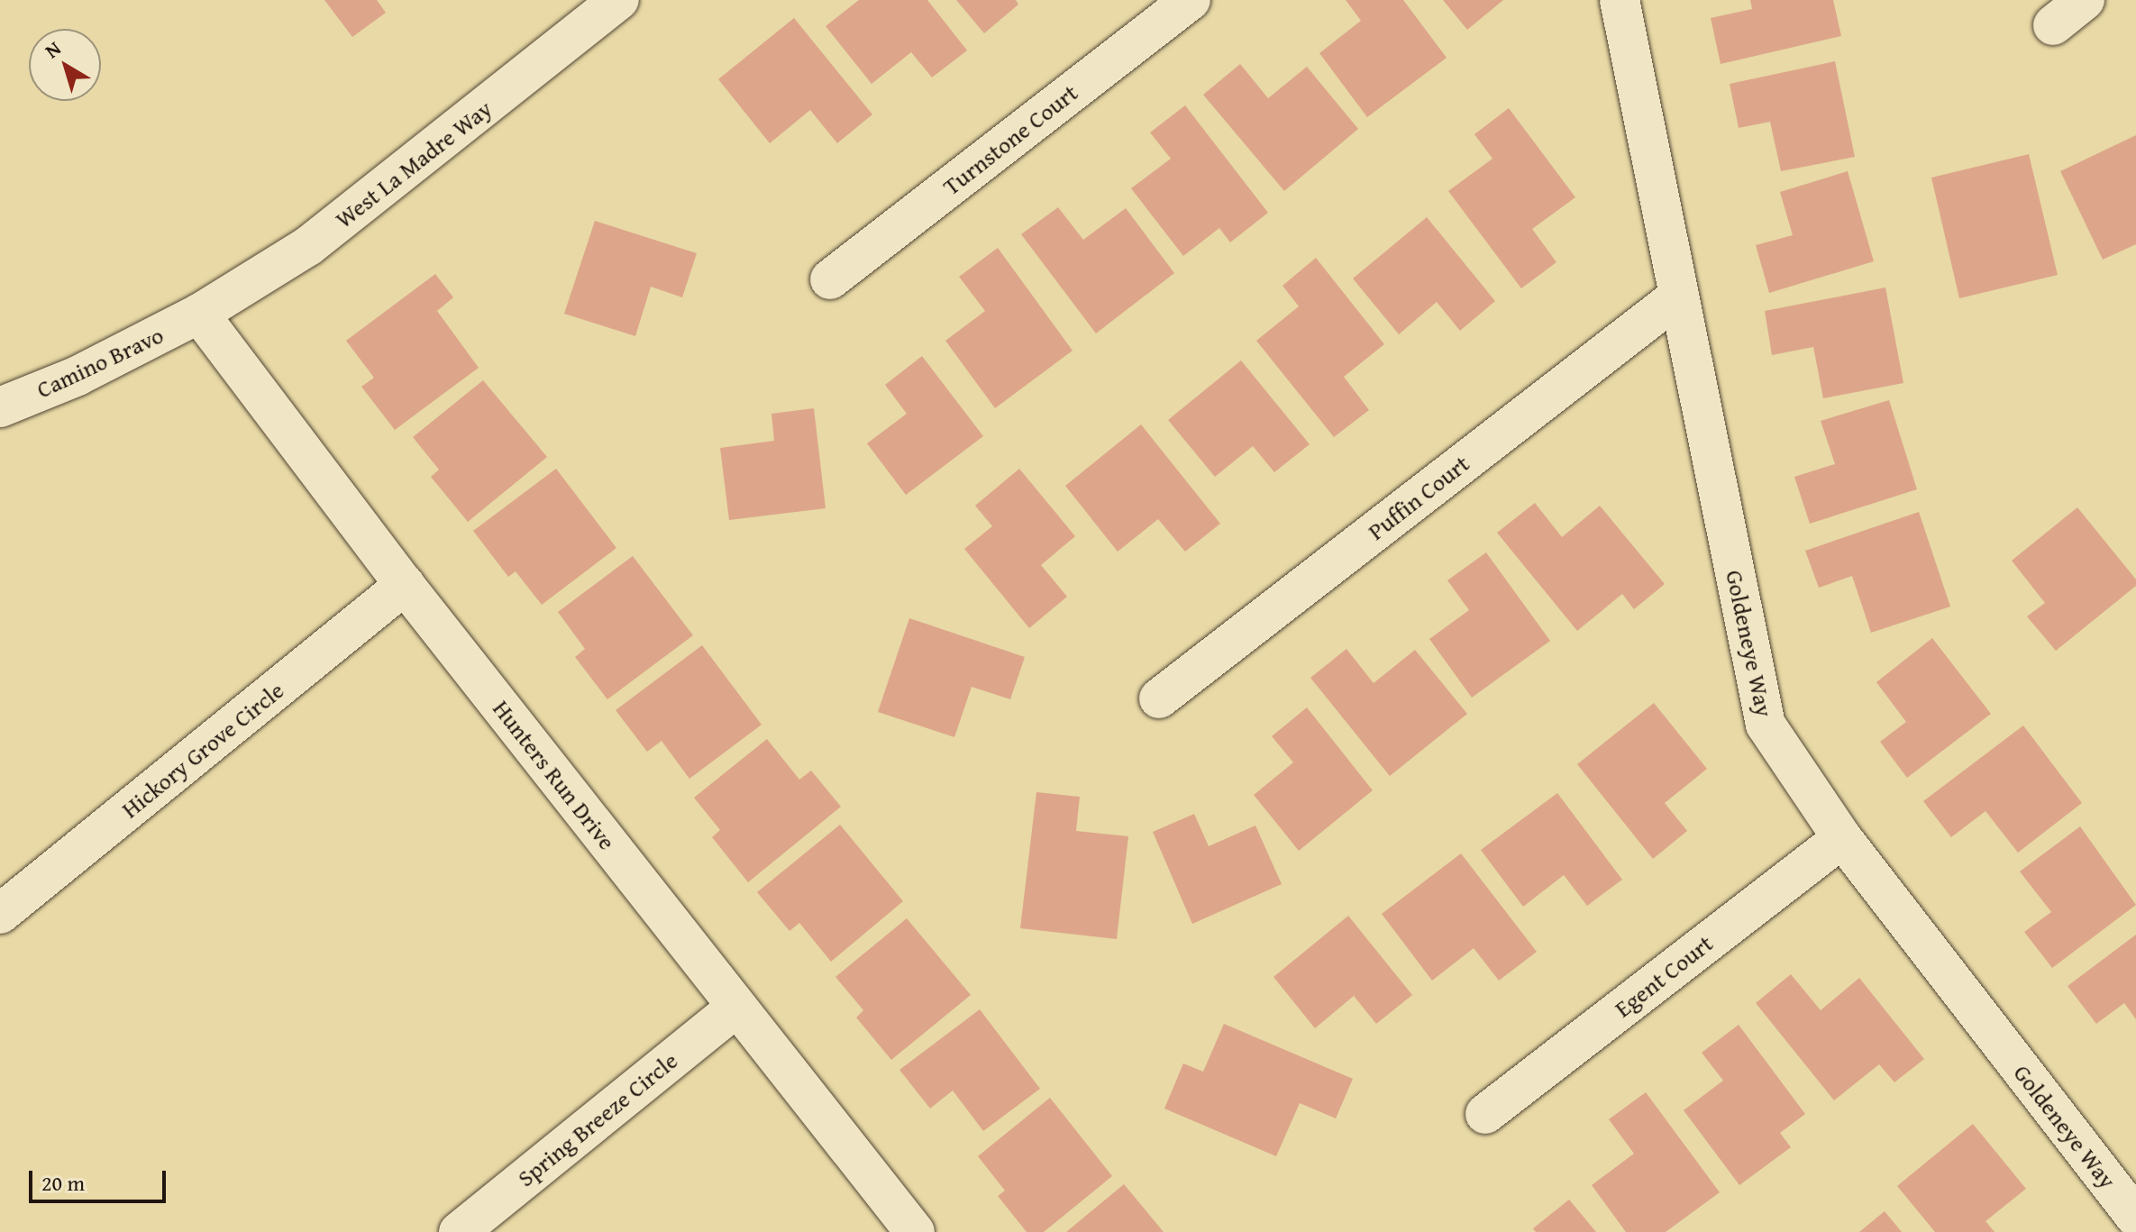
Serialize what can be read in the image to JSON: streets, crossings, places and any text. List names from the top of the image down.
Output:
{
  "streets": {
    "street": [
      "Turnstone Court",
      "West La Madre Way",
      "Camino Bravo",
      "Puffin Court",
      "Goldeneye Way",
      "Hickory Grove Circle",
      "Hunters Run Drive",
      "Egent Court",
      "Spring Breeze Circle"
    ]
  },
  "crossings": [
    ["West La Madre Way", "Camino Bravo"],
    ["West La Madre Way", "Hunters Run Drive"],
    ["Camino Bravo", "Hunters Run Drive"],
    ["Puffin Court", "Goldeneye Way"],
    ["Goldeneye Way", "Egent Court"],
    ["Hickory Grove Circle", "Hunters Run Drive"],
    ["Hunters Run Drive", "Spring Breeze Circle"]
  ],
  "scale_bar": "20 m",
  "north": "top left"
}
